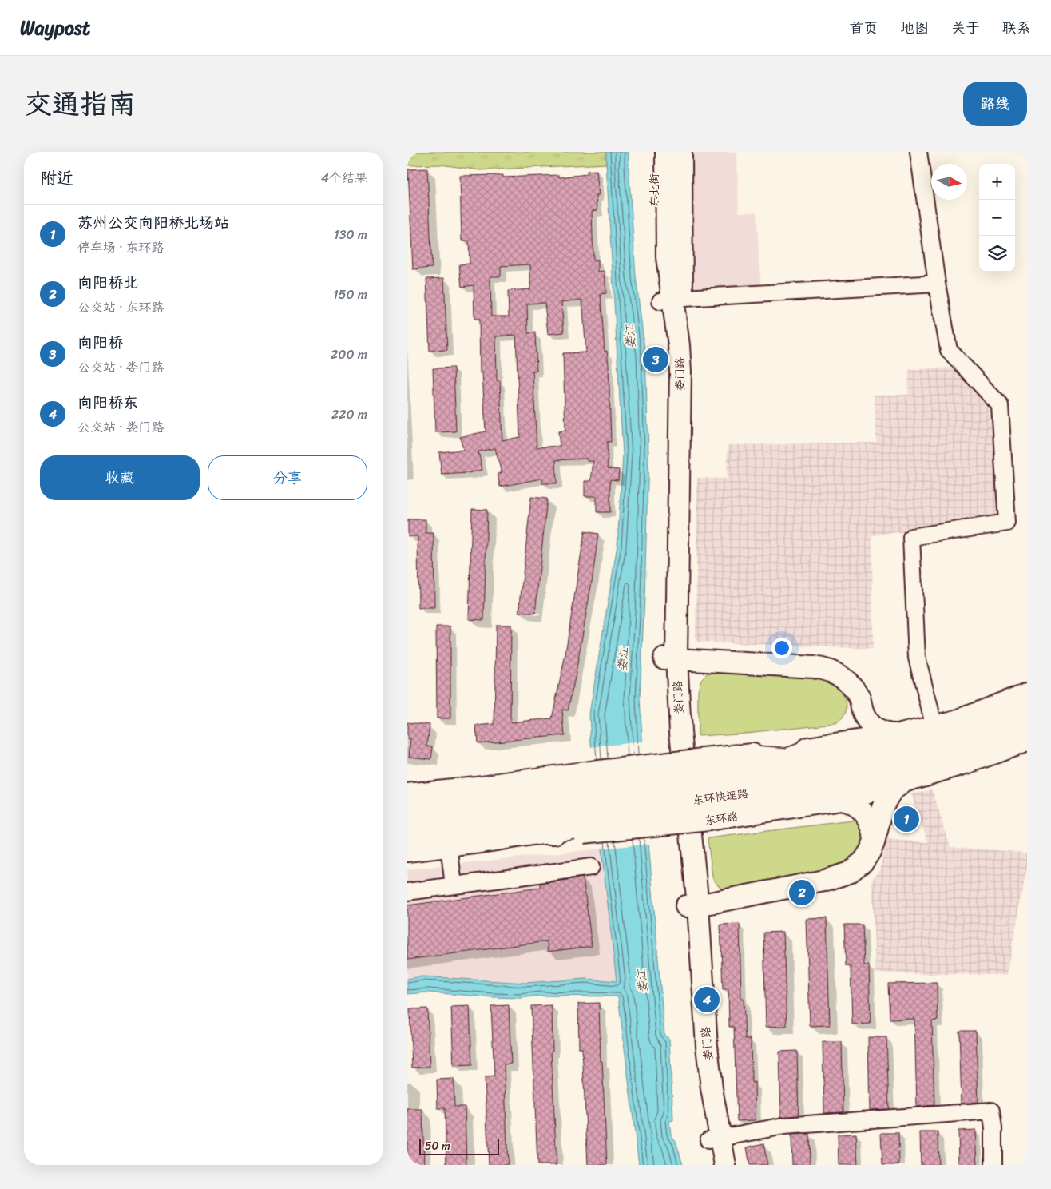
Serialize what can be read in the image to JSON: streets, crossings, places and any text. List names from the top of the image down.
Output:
{
  "streets": {
    "highway": ["东环快速路"],
    "main road": ["东北街", "娄门路", "东环路"]
  },
  "crossings": [
    ["东北街", "娄门路"],
    ["东环快速路", "东环路"]
  ],
  "water": ["娄江"],
  "scale_bar": "50 m",
  "north": "right",
  "page": {
    "header": "Waypost",
    "nav": [
      "首页",
      "地图",
      "关于",
      "联系"
    ],
    "title": "交通指南",
    "buttons": [
      "路线",
      ["收藏", "分享"]
    ],
    "heading": ["附近", "4个结果"],
    "map_buttons": ["+", "−"],
    "list": [
      {
        "mark": "1",
        "name": "苏州公交向阳桥北场站",
        "note": "停车场 · 东环路",
        "value": "130 m"
      },
      {
        "mark": "2",
        "name": "向阳桥北",
        "note": "公交站 · 东环路",
        "value": "150 m"
      },
      {
        "mark": "3",
        "name": "向阳桥",
        "note": "公交站 · 娄门路",
        "value": "200 m"
      },
      {
        "mark": "4",
        "name": "向阳桥东",
        "note": "公交站 · 娄门路",
        "value": "220 m"
      }
    ],
    "pins": [
      "3",
      "1",
      "2",
      "4"
    ],
    "scale": "50 m"
  }
}
